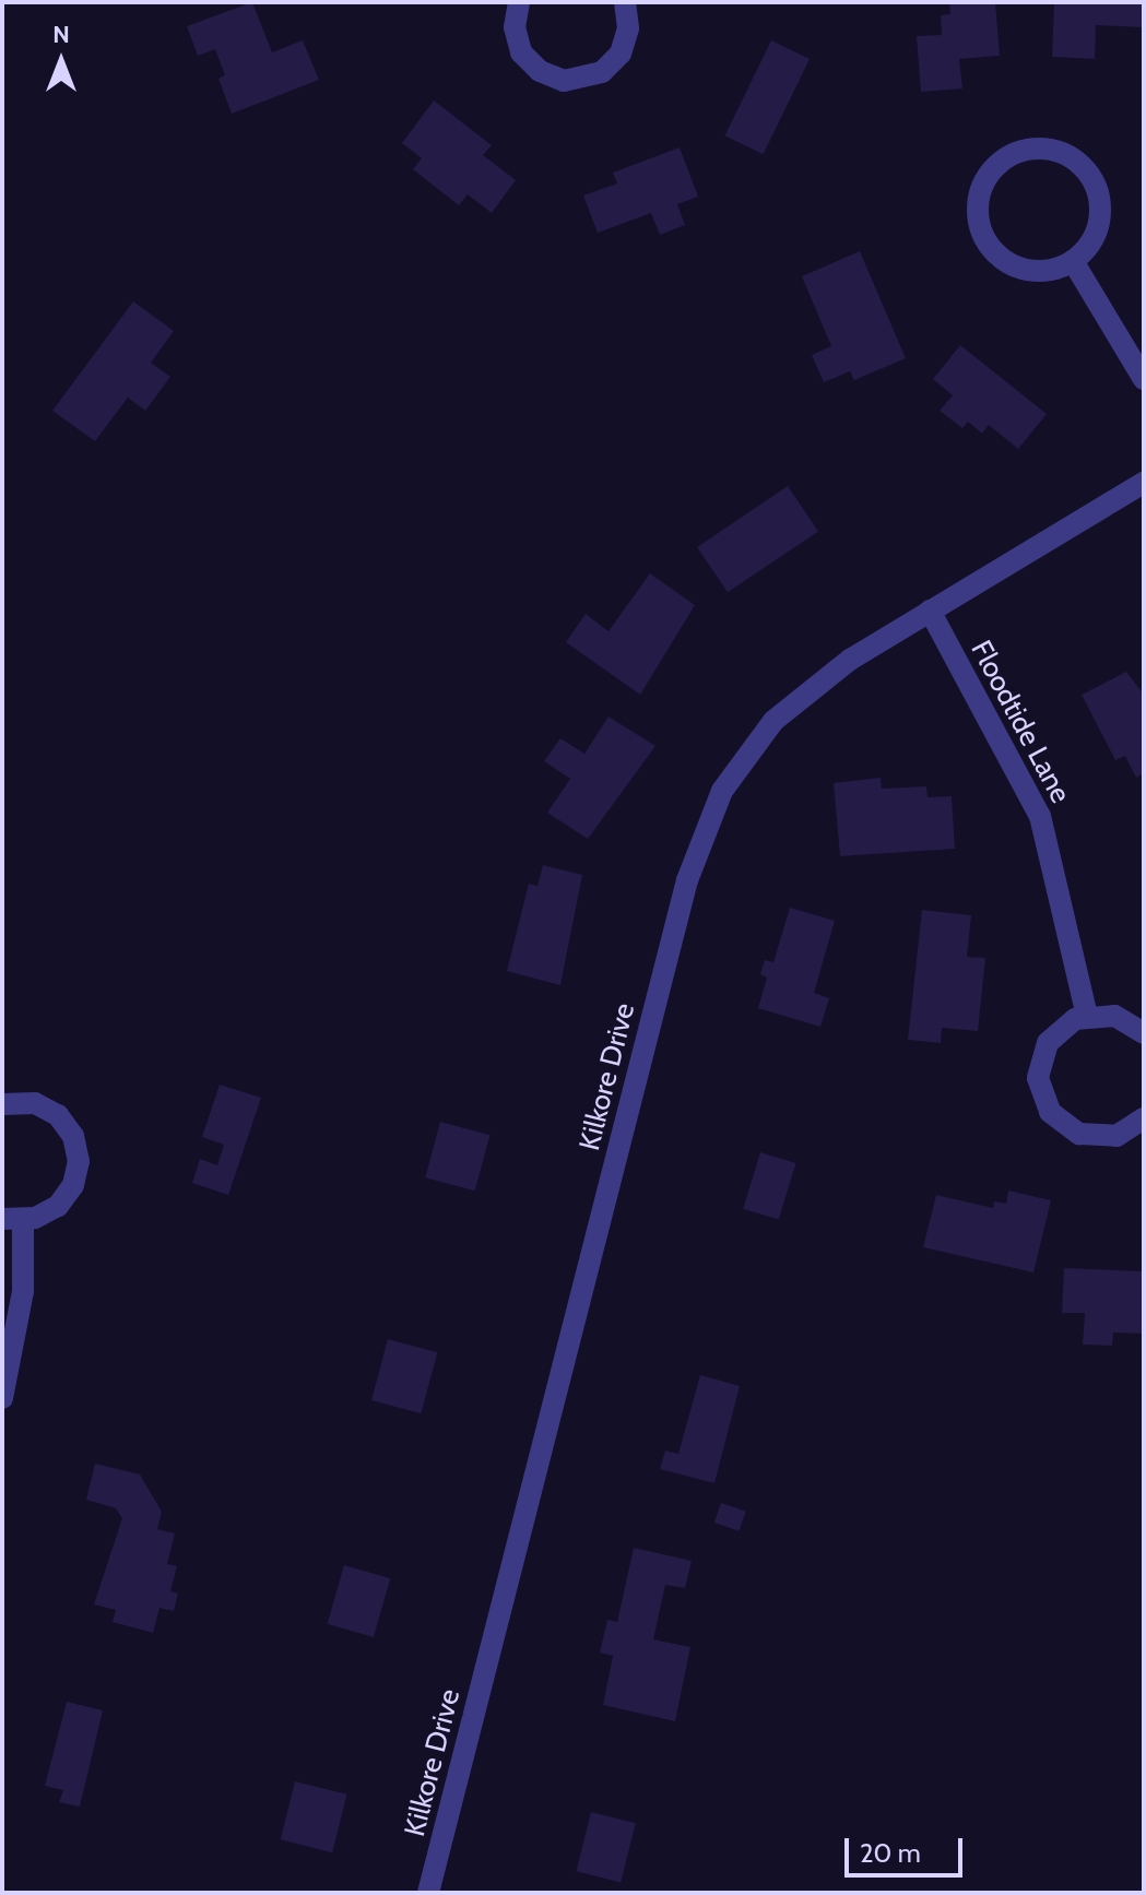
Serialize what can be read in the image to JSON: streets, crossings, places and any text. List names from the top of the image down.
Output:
{
  "streets": {
    "street": ["Floodtide Lane", "Kilkore Drive"]
  },
  "crossings": [
    ["Floodtide Lane", "Kilkore Drive"]
  ],
  "scale_bar": "20 m",
  "north": "top"
}
